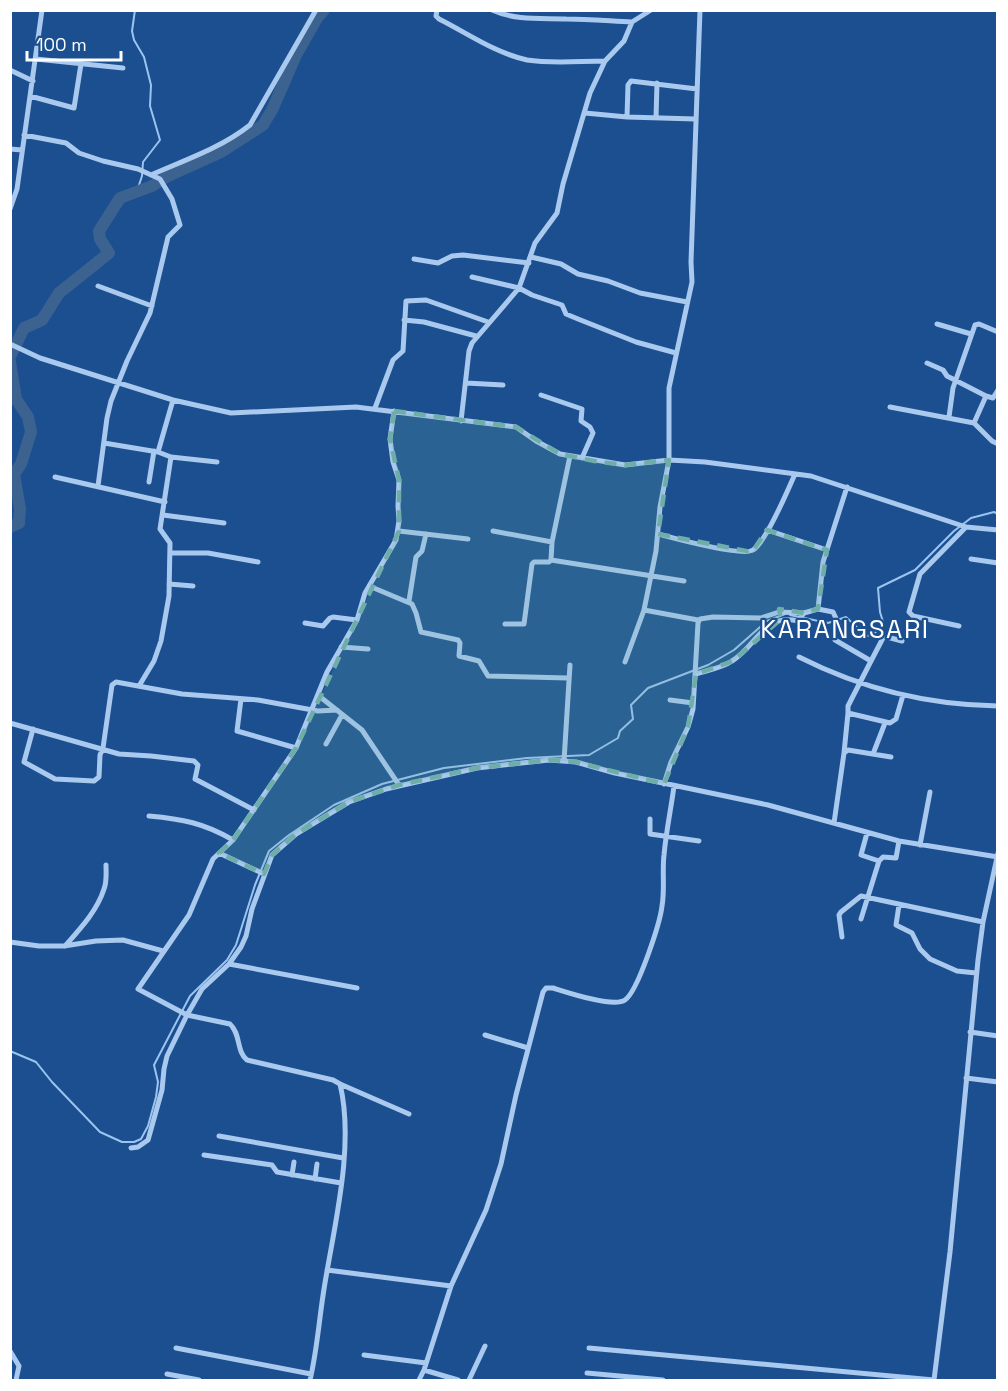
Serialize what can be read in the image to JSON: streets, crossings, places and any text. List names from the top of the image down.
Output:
{
  "districts": ["KARANGSARI"],
  "scale_bar": "100 m"
}
